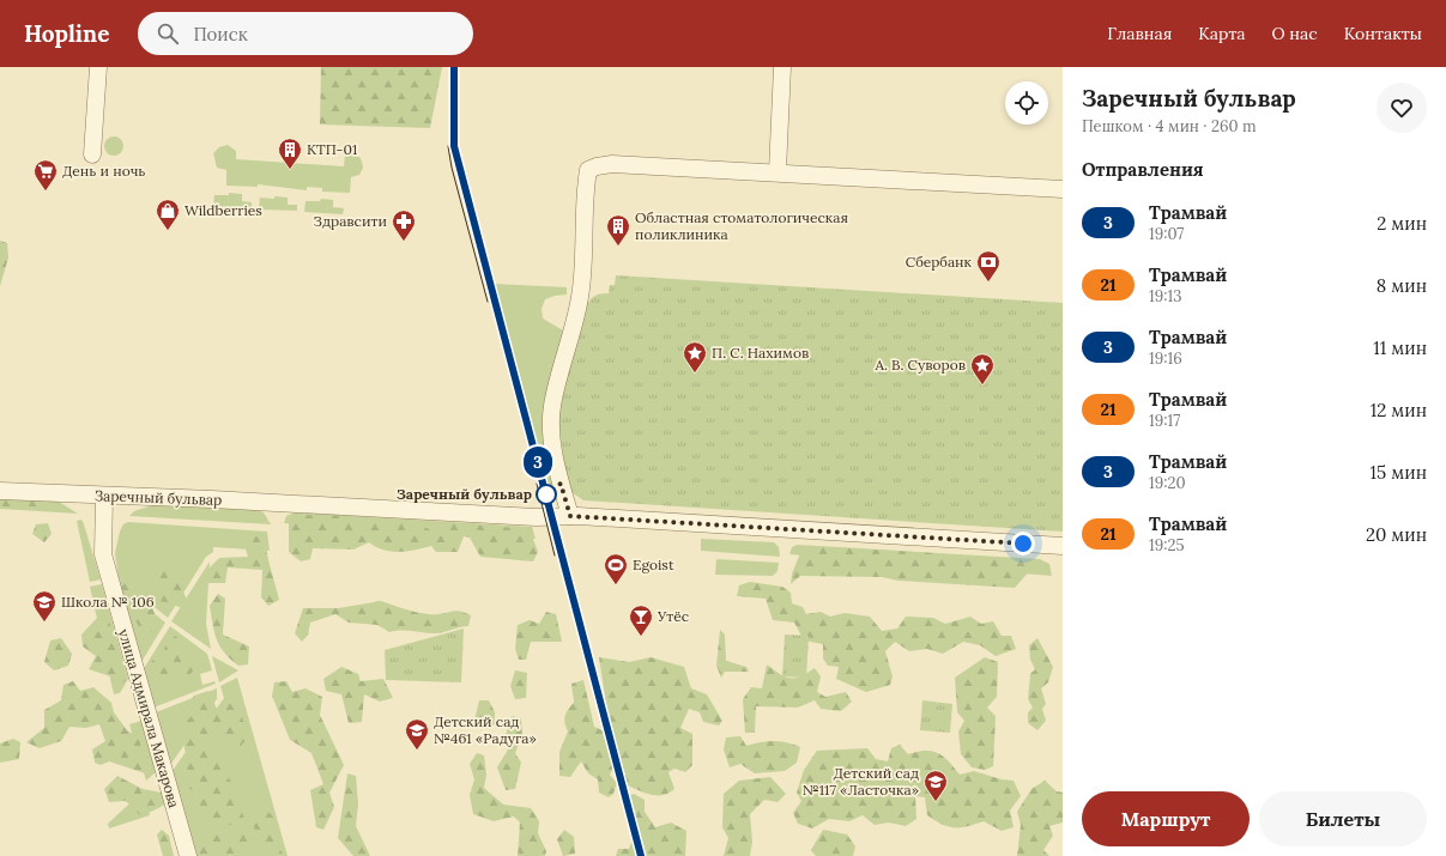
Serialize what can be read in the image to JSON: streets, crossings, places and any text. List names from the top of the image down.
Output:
{
  "streets": {
    "street": ["Заречный бульвар", "улица Адмирала Макарова"]
  },
  "crossings": [
    ["Заречный бульвар", "улица Адмирала Макарова"]
  ],
  "places": {
    "building": ["КТП-01", "Областная стоматологическая поликлиника"],
    "supermarket": ["День и ночь"],
    "shop": ["Wildberries"],
    "pharmacy": ["Здравсити"],
    "bank": ["Сбербанк"],
    "place": ["П. С. Нахимов", "А. В. Суворов"],
    "other": ["Заречный бульвар"],
    "sports": ["Egoist"],
    "school or university": ["Школа № 106", "Детский сад №461 «Радуга»", "Детский сад №117 «Ласточка»"],
    "bar": ["Утёс"]
  },
  "lines": ["tram line 3"],
  "page": {
    "header": "Hopline",
    "search": "Поиск",
    "nav": [
      "Главная",
      "Карта",
      "О нас",
      "Контакты"
    ],
    "on_map": "3",
    "heading": [
      ["Заречный бульвар", "Пешком · 4 мин · 260 m"],
      "Отправления"
    ],
    "list": [
      {
        "mark": "3",
        "name": "Трамвай",
        "note": "19:07",
        "value": "2 мин"
      },
      {
        "mark": "21",
        "name": "Трамвай",
        "note": "19:13",
        "value": "8 мин"
      },
      {
        "mark": "3",
        "name": "Трамвай",
        "note": "19:16",
        "value": "11 мин"
      },
      {
        "mark": "21",
        "name": "Трамвай",
        "note": "19:17",
        "value": "12 мин"
      },
      {
        "mark": "3",
        "name": "Трамвай",
        "note": "19:20",
        "value": "15 мин"
      },
      {
        "mark": "21",
        "name": "Трамвай",
        "note": "19:25",
        "value": "20 мин"
      }
    ],
    "buttons": ["Маршрут", "Билеты"]
  }
}
